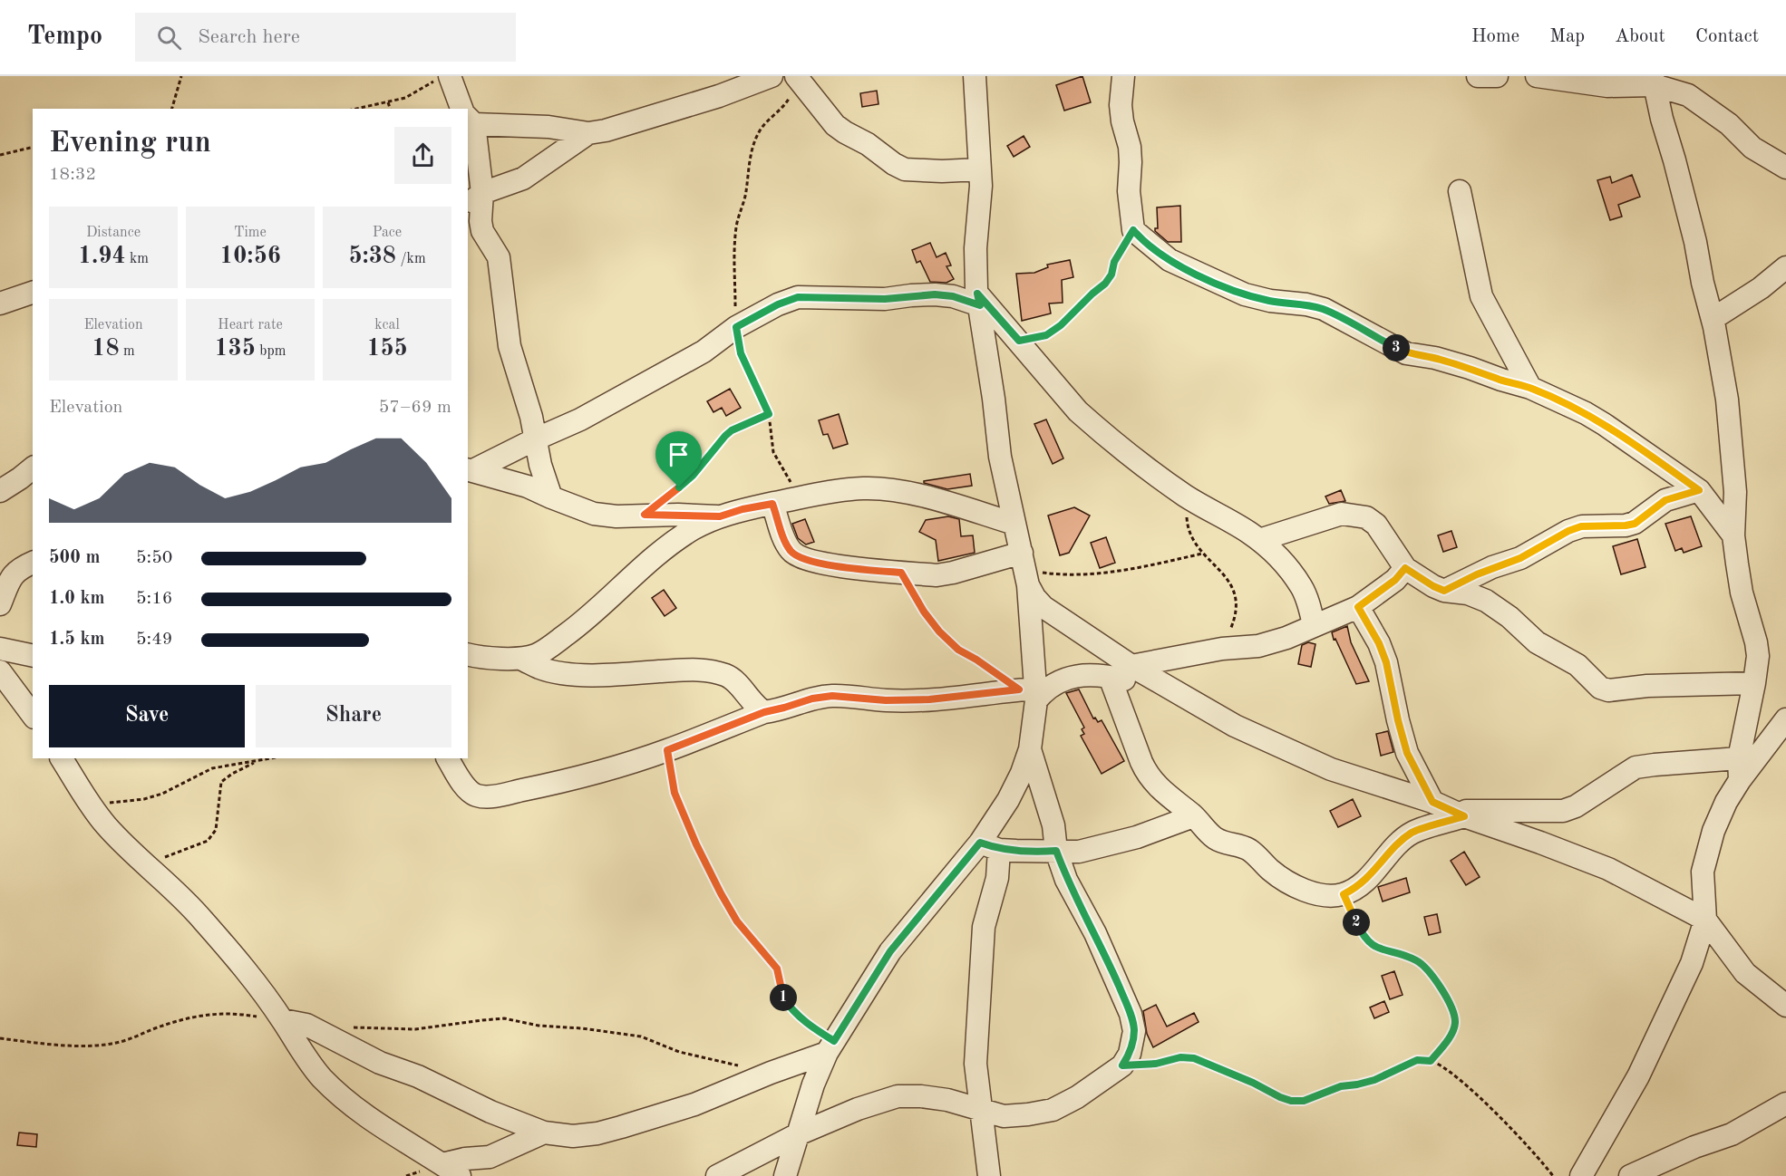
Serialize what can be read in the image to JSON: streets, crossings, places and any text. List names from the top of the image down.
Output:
{
  "page": {
    "header": "Tempo",
    "search": "Search here",
    "nav": [
      "Home",
      "Map",
      "About",
      "Contact"
    ],
    "heading": ["Evening run", "18:32"],
    "stats": [
      ["Distance", "1.94 km"],
      ["Time", "10:56"],
      ["Pace", "5:38 /km"],
      ["Elevation", "18 m"],
      ["Heart rate", "135 bpm"],
      ["kcal", "155"]
    ],
    "pins": ["3", "2", "1"],
    "chart": ["Elevation", "57–69 m"],
    "list": [
      {
        "name": "500 m",
        "note": "5:50"
      },
      {
        "name": "1.0 km",
        "note": "5:16"
      },
      {
        "name": "1.5 km",
        "note": "5:49"
      }
    ],
    "buttons": ["Save", "Share"]
  }
}
